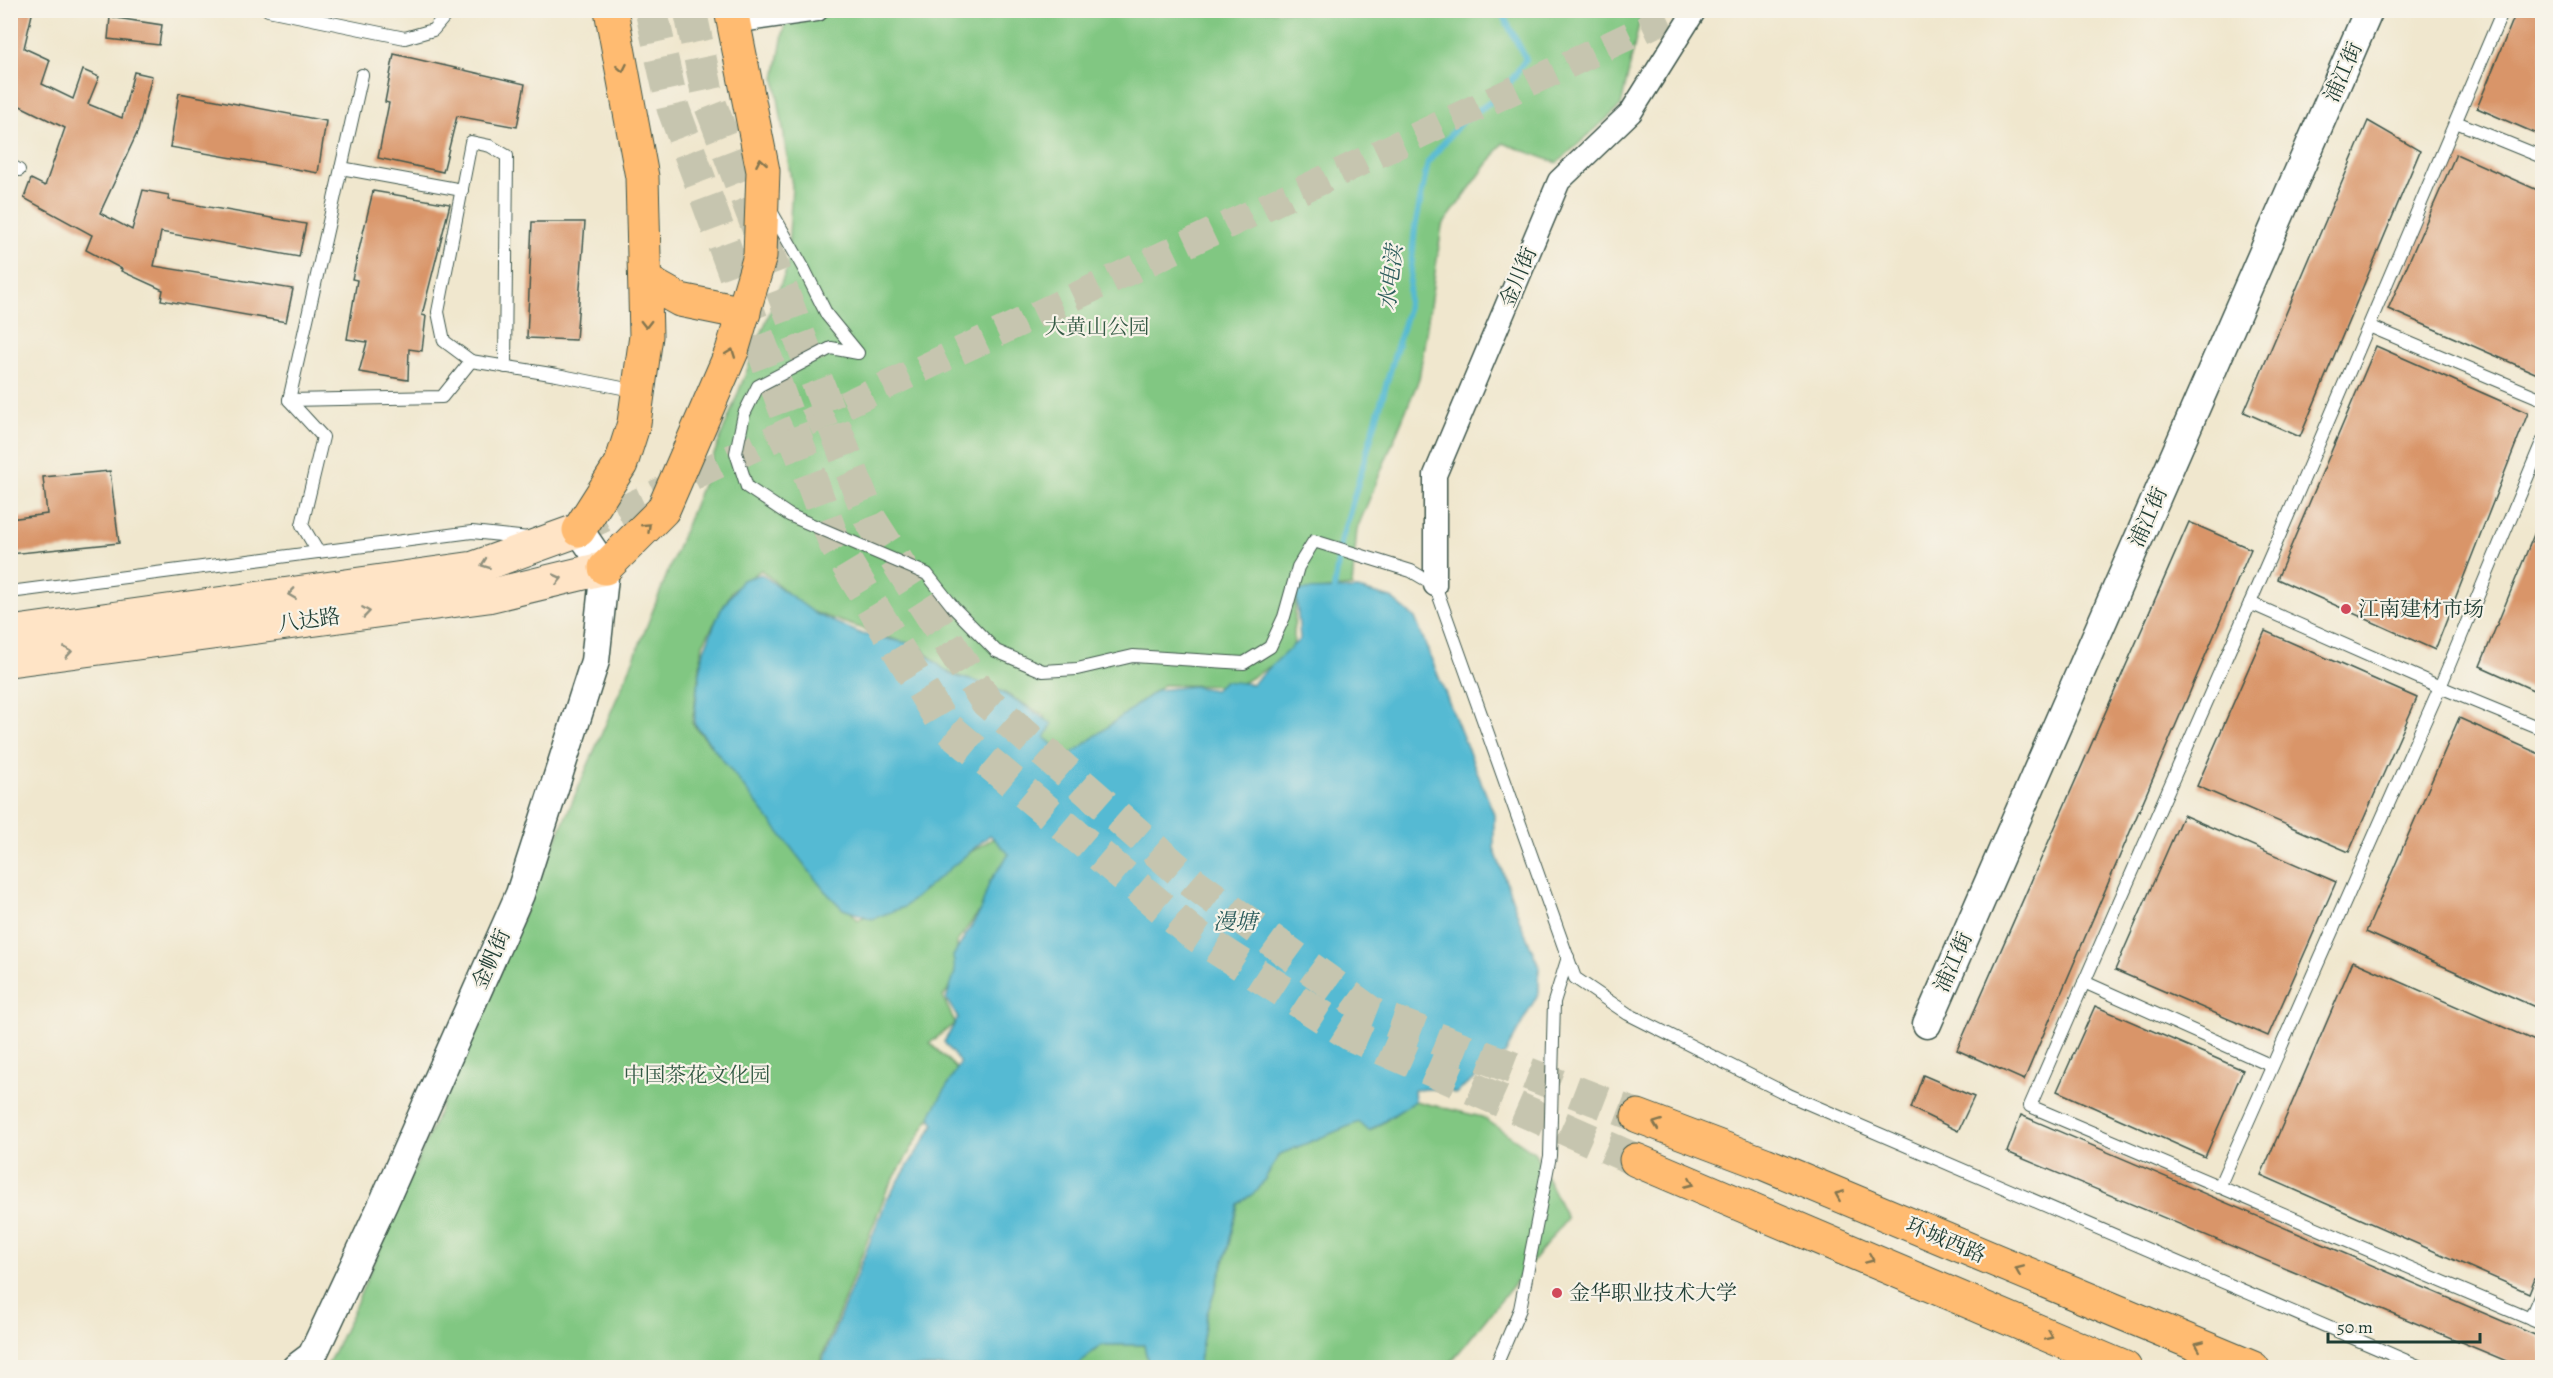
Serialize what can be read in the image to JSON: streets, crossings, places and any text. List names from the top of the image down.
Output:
{
  "streets": {
    "main road": ["八达路", "环城西路"],
    "street": ["浦江街", "金川街", "金帆街"]
  },
  "crossings": [
    ["八达路", "金帆街"]
  ],
  "water": ["水电渎", "漫塘"],
  "parks": ["大黄山公园", "中国茶花文化园"],
  "places": ["江南建材市场", "金华职业技术大学"],
  "scale_bar": "50 m"
}
